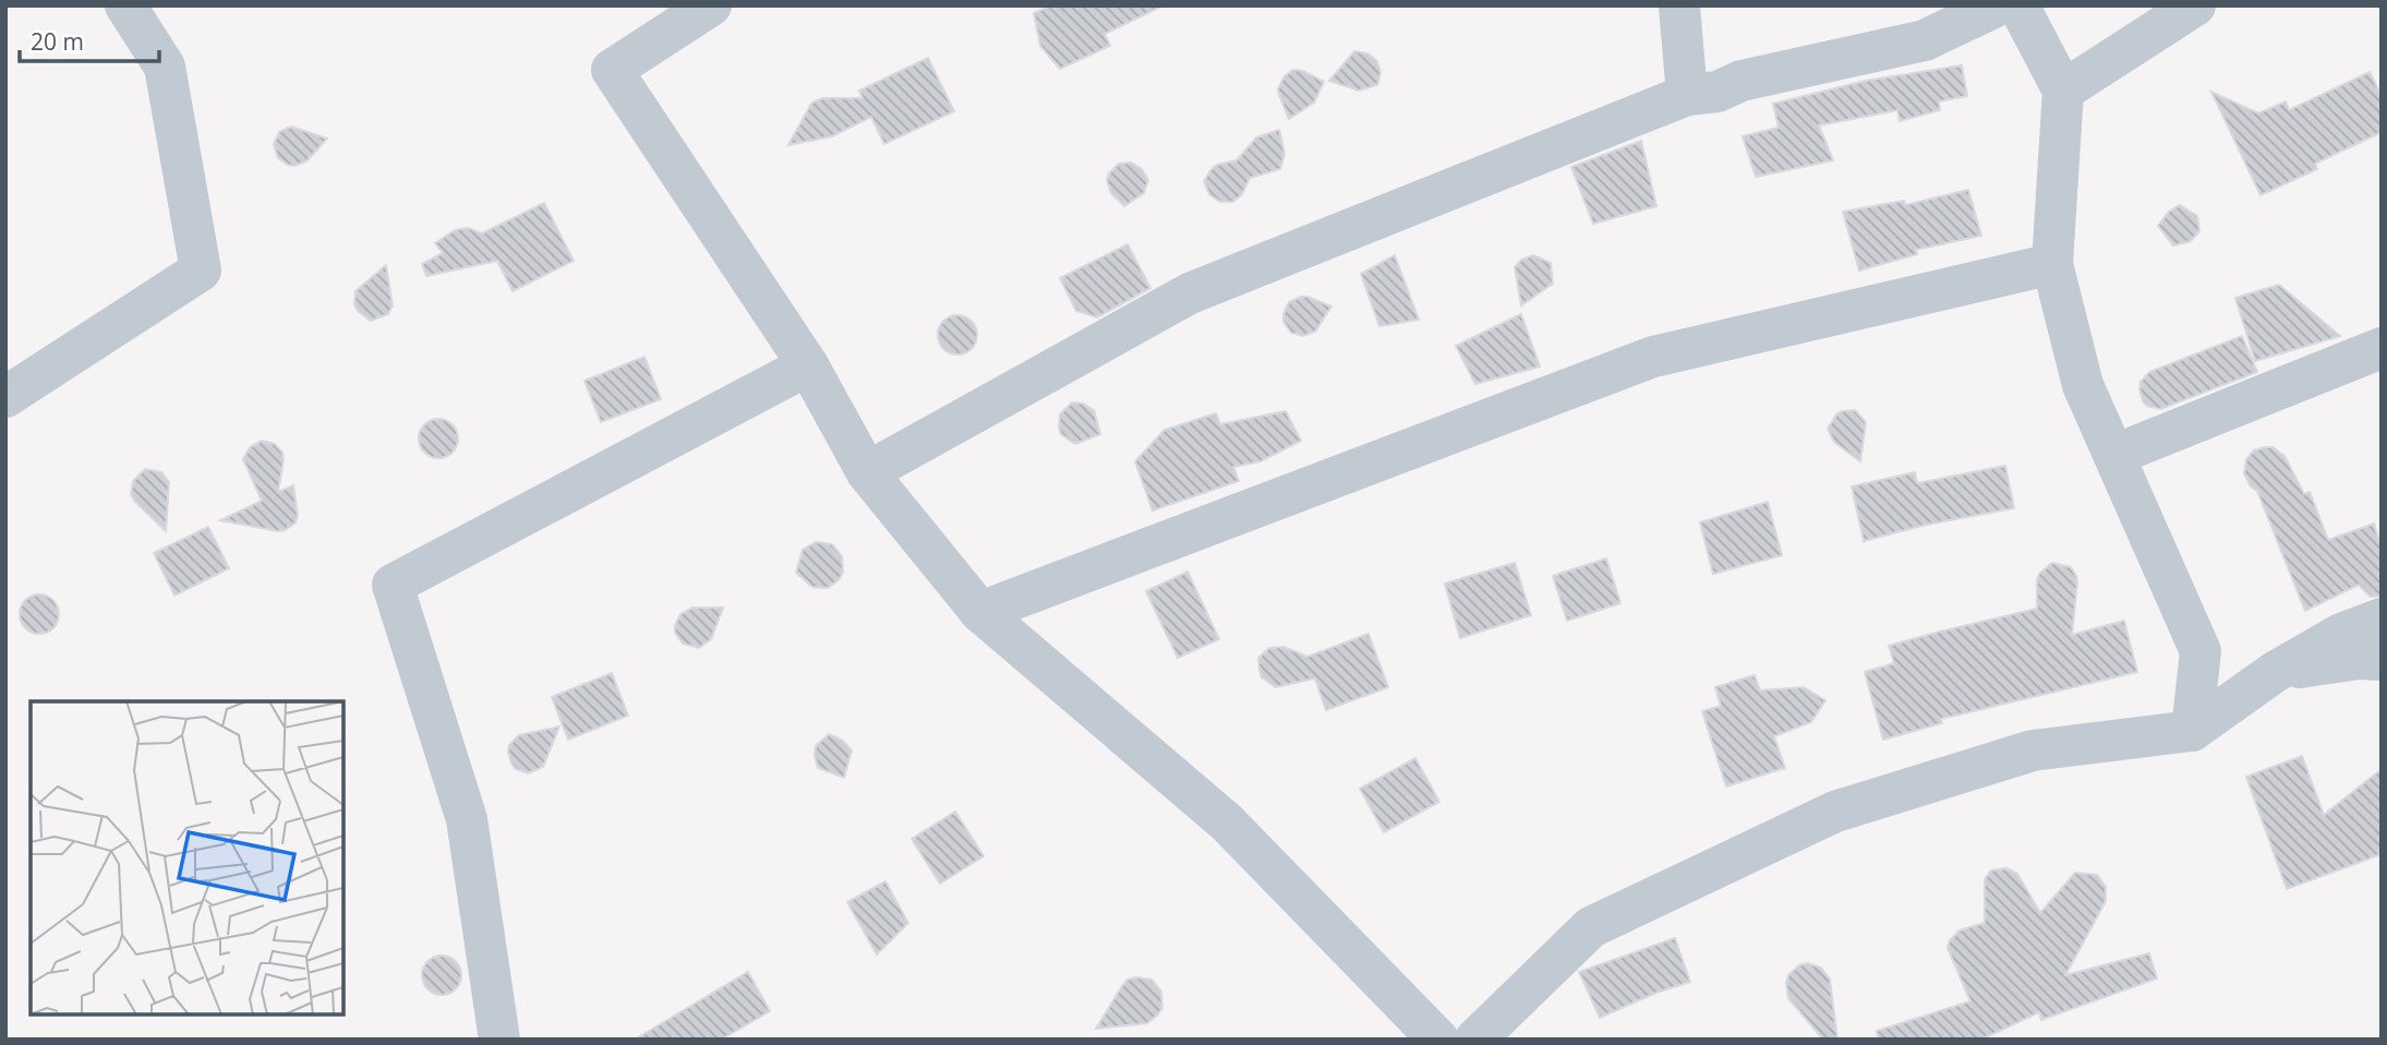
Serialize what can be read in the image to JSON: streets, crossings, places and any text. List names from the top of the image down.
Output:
{
  "scale_bar": "20 m"
}
